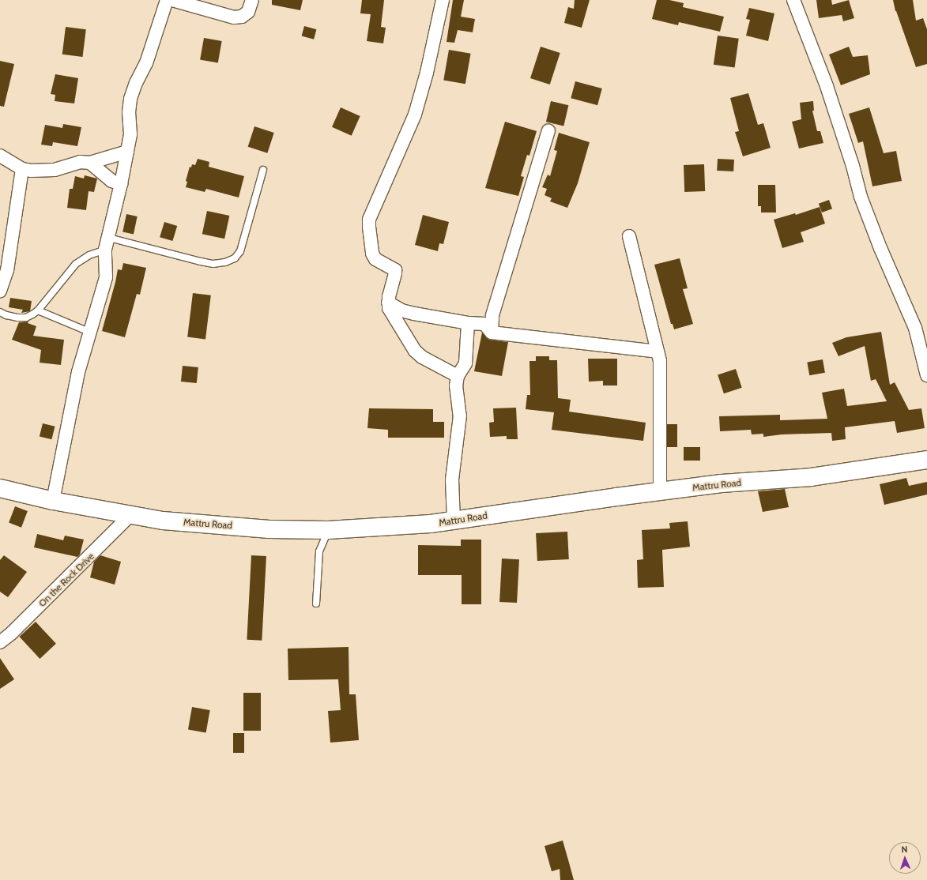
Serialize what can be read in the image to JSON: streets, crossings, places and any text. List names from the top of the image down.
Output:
{
  "streets": {
    "main road": ["Mattru Road"],
    "street": ["On the Rock Drive"]
  },
  "crossings": [
    ["Mattru Road", "On the Rock Drive"]
  ],
  "north": "top"
}
